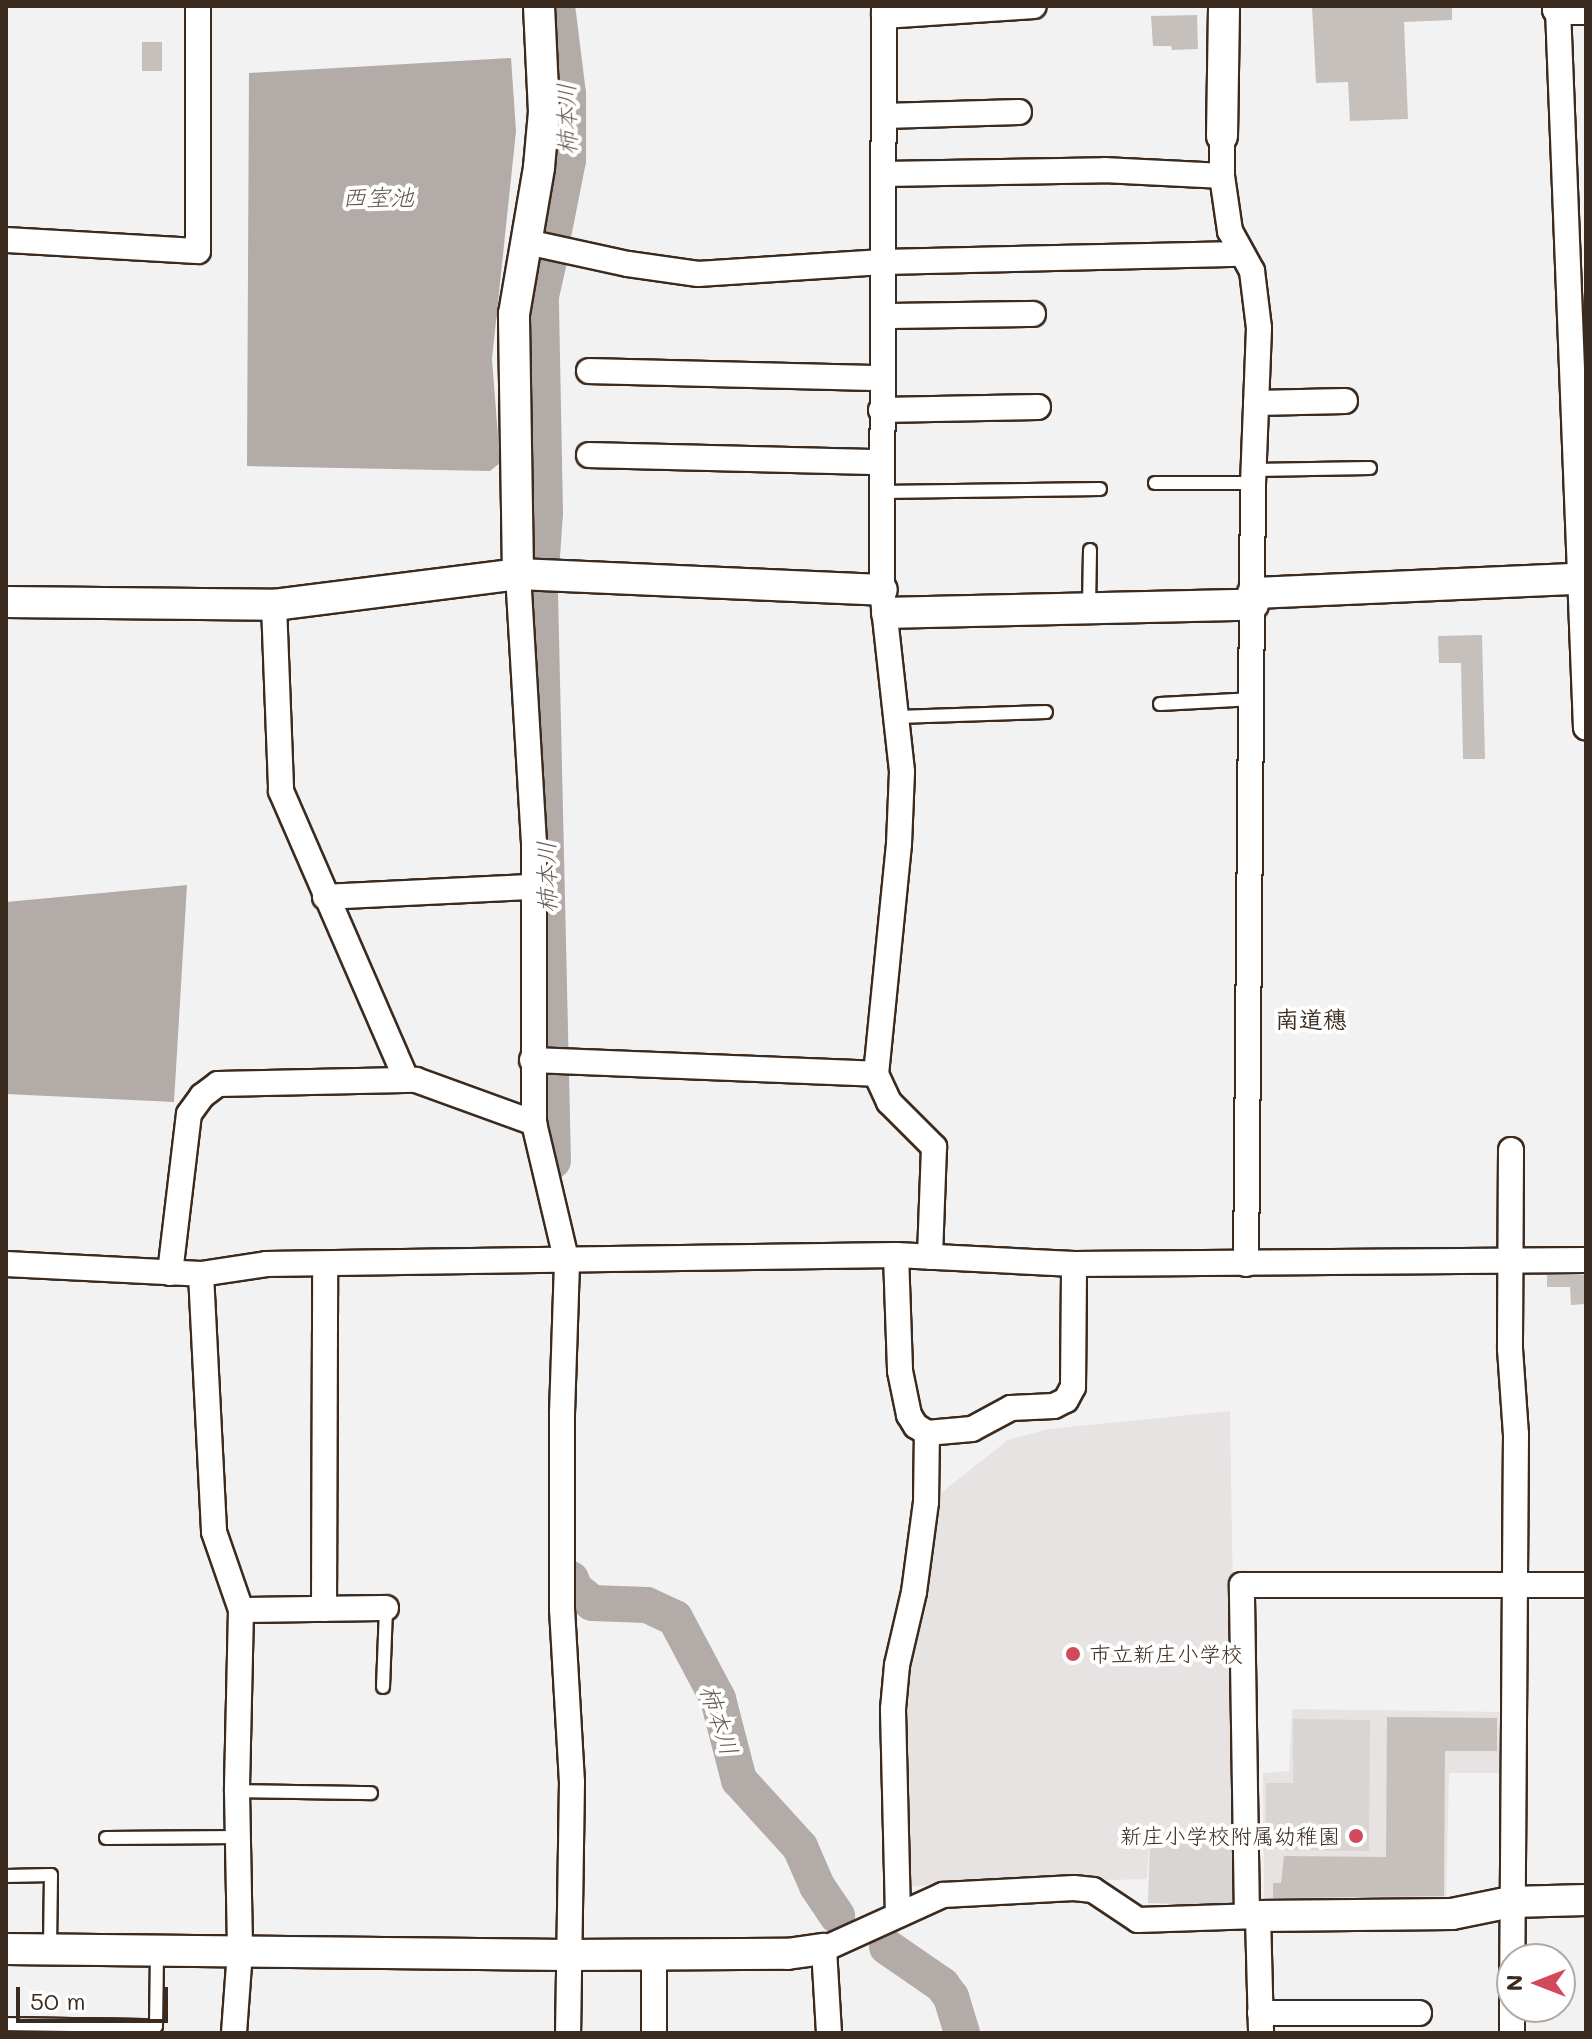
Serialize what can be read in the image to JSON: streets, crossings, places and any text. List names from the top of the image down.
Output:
{
  "districts": ["南道穗"],
  "water": ["柿本川", "西室池"],
  "places": ["市立新庄小学校", "新庄小学校附属幼稚園"],
  "scale_bar": "50 m",
  "north": "left"
}
